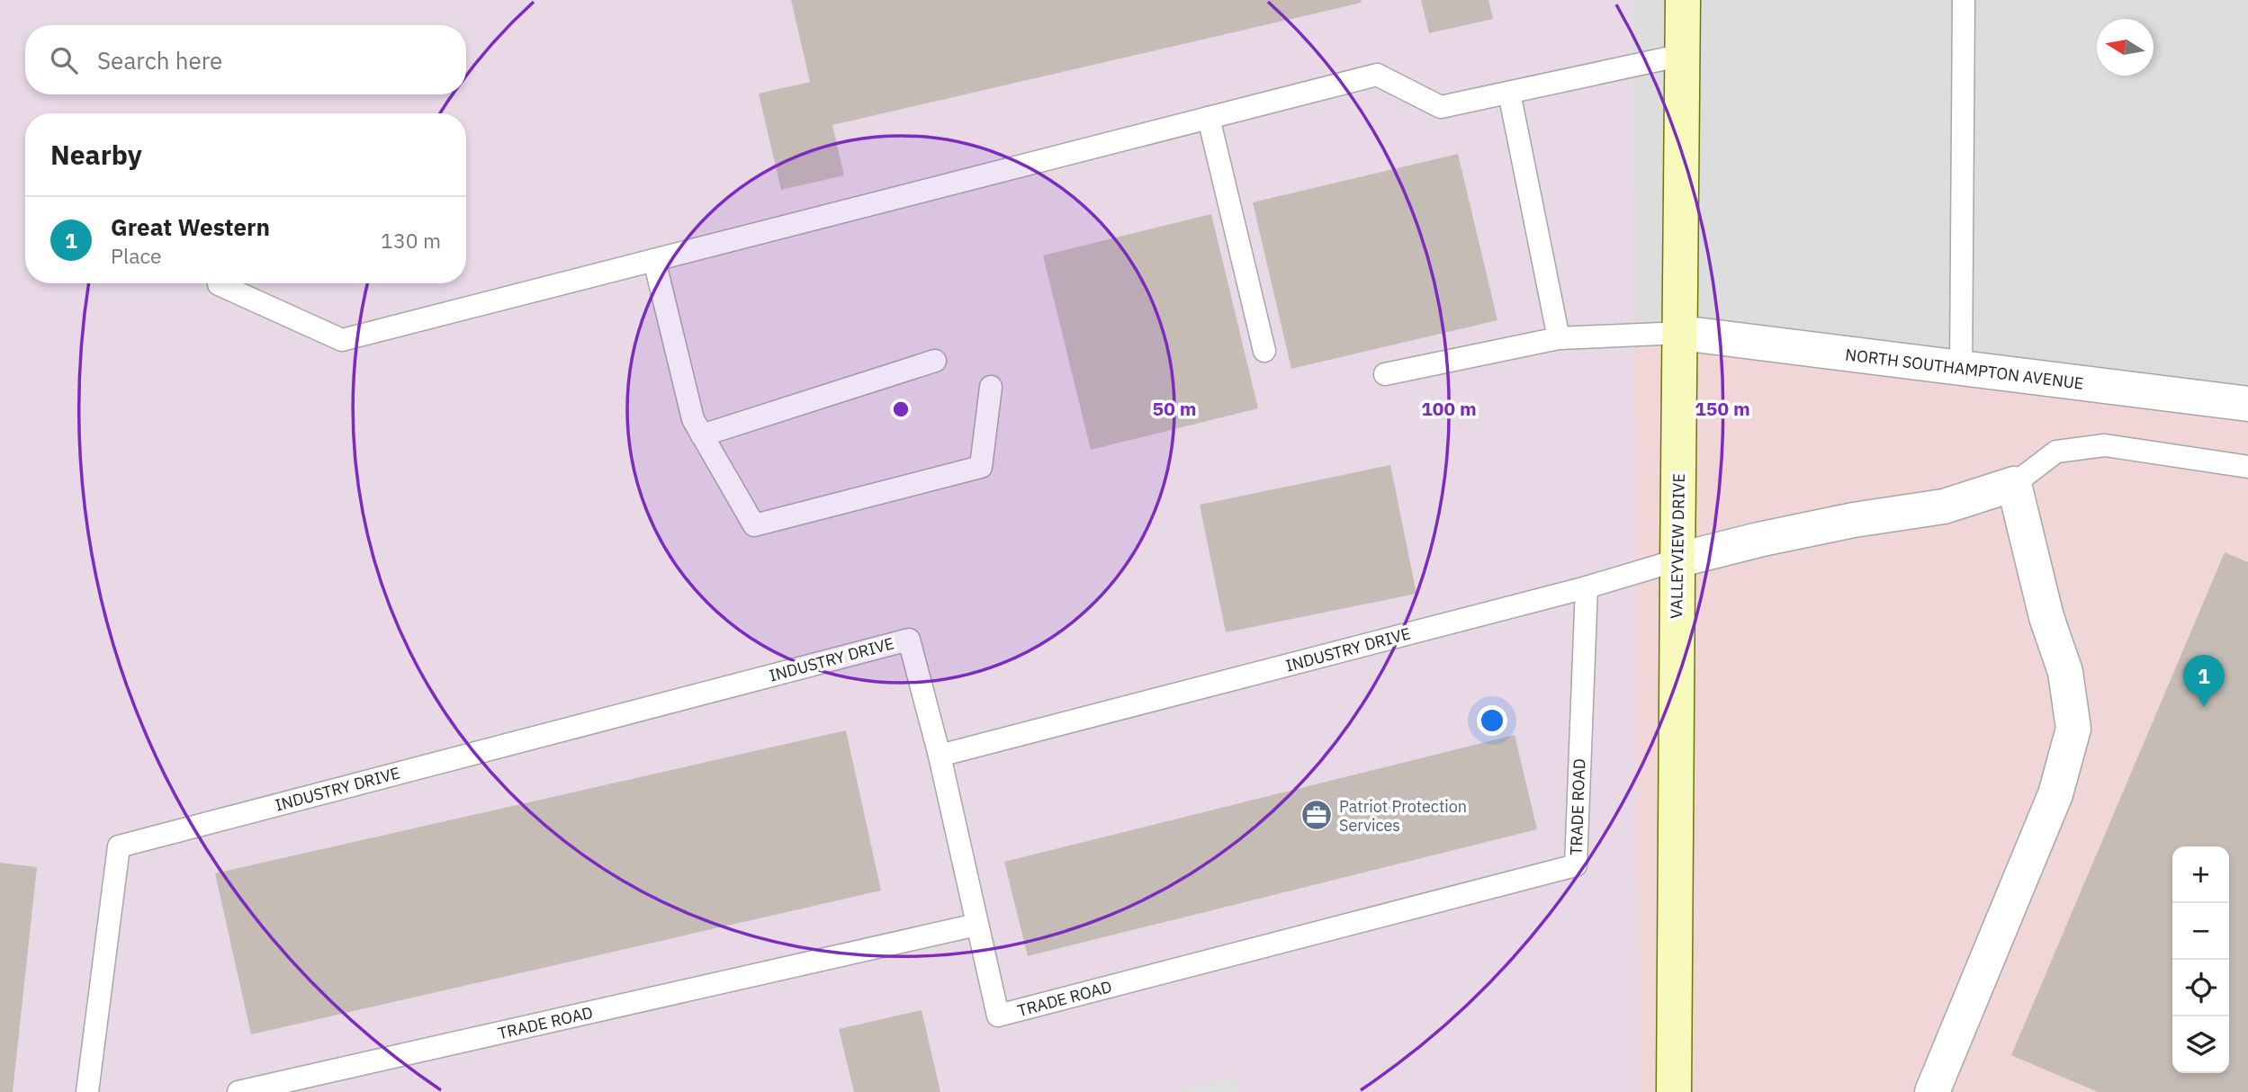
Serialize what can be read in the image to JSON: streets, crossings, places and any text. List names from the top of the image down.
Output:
{
  "streets": {
    "street": ["NORTH SOUTHAMPTON AVENUE", "VALLEYVIEW DRIVE"],
    "lane": ["INDUSTRY DRIVE", "TRADE ROAD"]
  },
  "crossings": [
    ["NORTH SOUTHAMPTON AVENUE", "VALLEYVIEW DRIVE"],
    ["VALLEYVIEW DRIVE", "INDUSTRY DRIVE"],
    ["INDUSTRY DRIVE", "TRADE ROAD"]
  ],
  "places": {
    "office": ["Patriot Protection Services"]
  },
  "north": "left",
  "page": {
    "search": "Search here",
    "heading": "Nearby",
    "list": [
      {
        "mark": "1",
        "name": "Great Western",
        "note": "Place",
        "value": "130 m"
      }
    ],
    "pins": "1",
    "map_buttons": ["+", "−"]
  },
  "rings": ["50 m", "100 m", "150 m"]
}
